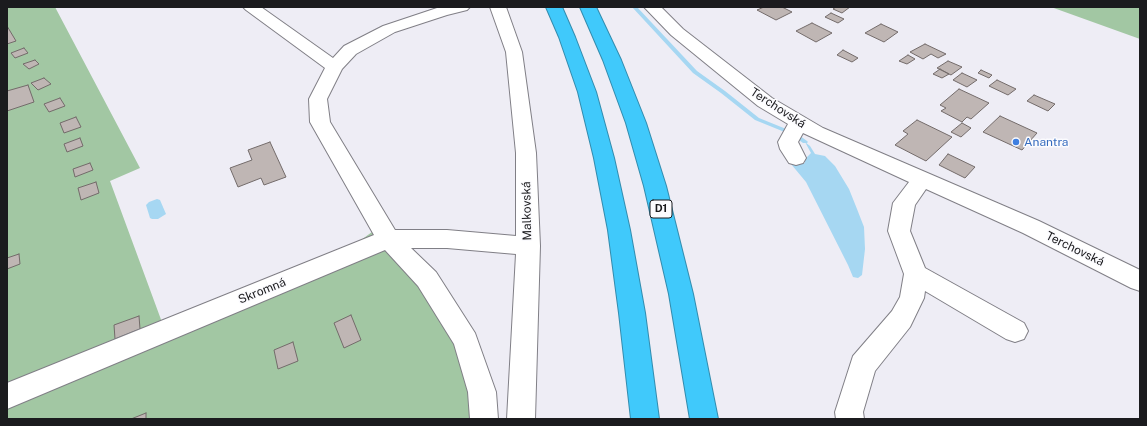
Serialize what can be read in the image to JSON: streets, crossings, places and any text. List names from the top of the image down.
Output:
{
  "streets": {
    "highway": ["D1"],
    "street": ["Terchovská", "Malkovská", "Skromná"]
  },
  "crossings": [
    ["Malkovská", "Skromná"]
  ],
  "places": ["Anantra"]
}
